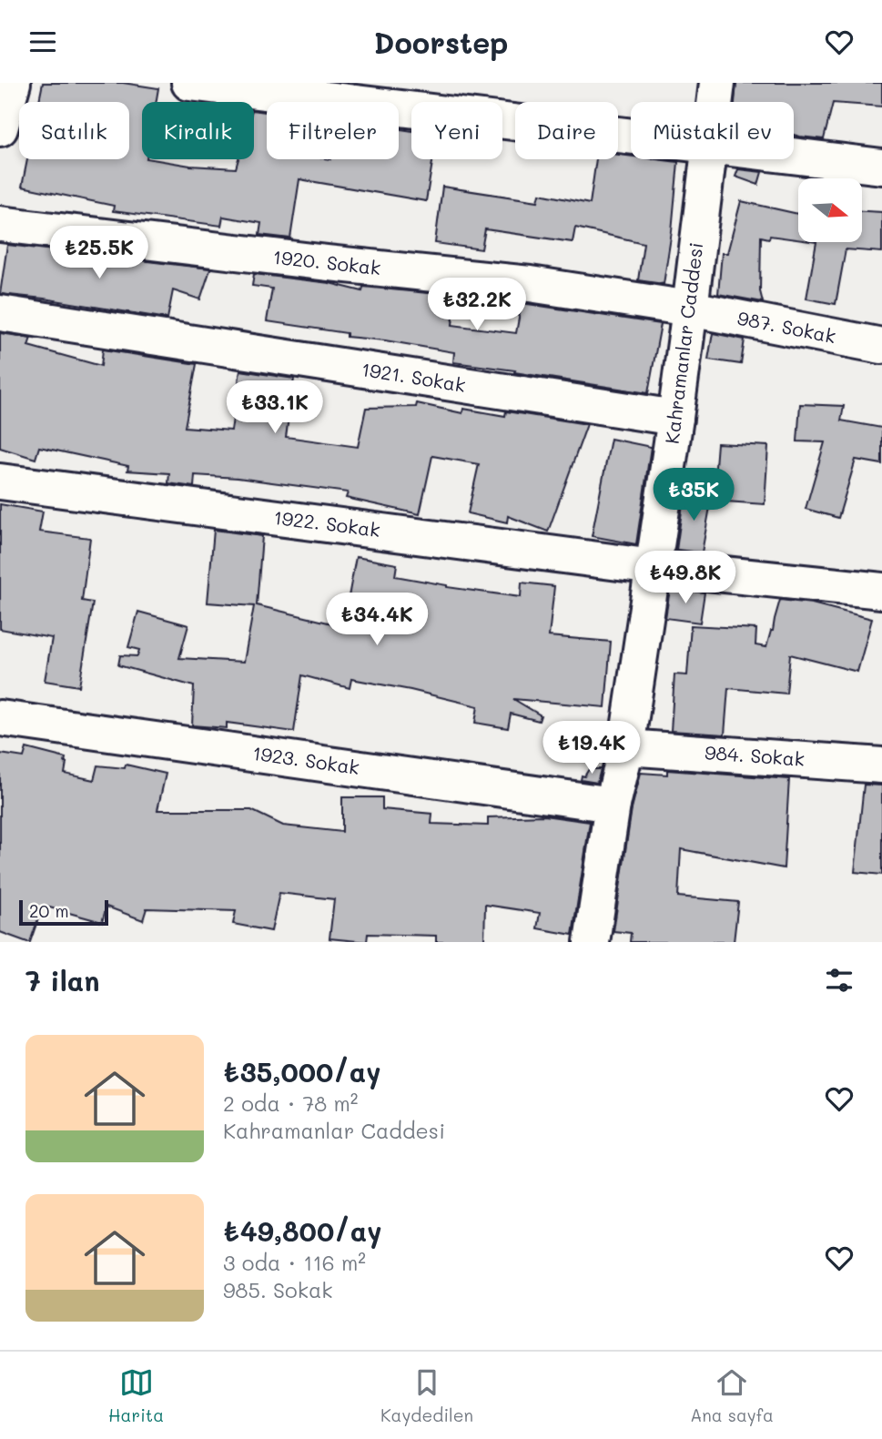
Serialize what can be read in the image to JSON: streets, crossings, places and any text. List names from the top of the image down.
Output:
{
  "streets": {
    "street": [
      "1920. Sokak",
      "987. Sokak",
      "Kahramanlar Caddesi",
      "1921. Sokak",
      "1922. Sokak",
      "984. Sokak",
      "1923. Sokak"
    ]
  },
  "crossings": [
    ["1920. Sokak", "987. Sokak"],
    ["1920. Sokak", "Kahramanlar Caddesi"],
    ["987. Sokak", "Kahramanlar Caddesi"],
    ["Kahramanlar Caddesi", "1921. Sokak"],
    ["Kahramanlar Caddesi", "1922. Sokak"],
    ["Kahramanlar Caddesi", "984. Sokak"],
    ["Kahramanlar Caddesi", "1923. Sokak"]
  ],
  "scale_bar": "20 m",
  "north": "right",
  "page": {
    "header": "Doorstep",
    "chip": [
      "Satılık",
      "Kiralık",
      "Filtreler",
      "Yeni",
      "Daire",
      "Müstakil ev"
    ],
    "price": [
      "₺25.5K",
      "₺32.2K",
      "₺33.1K",
      "₺35K",
      "₺49.8K",
      "₺34.4K",
      "₺19.4K"
    ],
    "scale": "20 m",
    "heading": "7 ilan",
    "list": [
      {
        "name": "₺35,000/ay",
        "note": "2 oda · 78 m² · Kahramanlar Caddesi"
      },
      {
        "name": "₺49,800/ay",
        "note": "3 oda · 116 m² · 985. Sokak"
      }
    ],
    "tabs": ["Harita", "Kaydedilen", "Ana sayfa"]
  }
}
